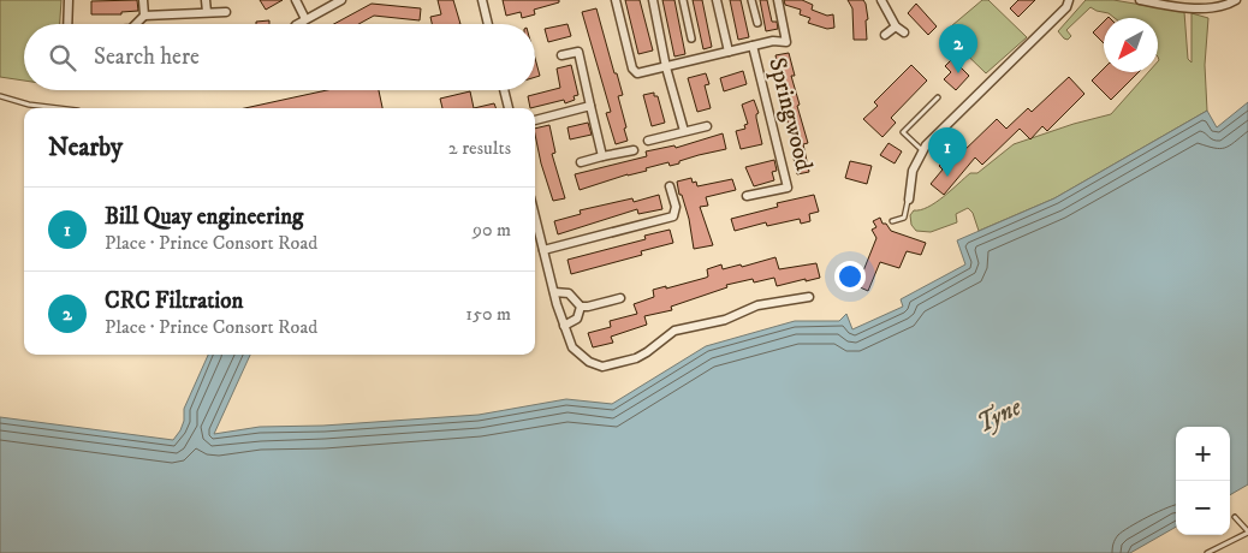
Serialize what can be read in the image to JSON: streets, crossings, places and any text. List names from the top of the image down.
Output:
{
  "streets": {
    "street": ["Springwood"]
  },
  "water": ["Tyne"],
  "north": "bottom left",
  "page": {
    "pins": ["2", "1"],
    "search": "Search here",
    "heading": ["Nearby", "2 results"],
    "list": [
      {
        "mark": "1",
        "name": "Bill Quay engineering",
        "note": "Place · Prince Consort Road",
        "value": "90 m"
      },
      {
        "mark": "2",
        "name": "CRC Filtration",
        "note": "Place · Prince Consort Road",
        "value": "150 m"
      }
    ],
    "map_buttons": ["+", "−"]
  }
}
